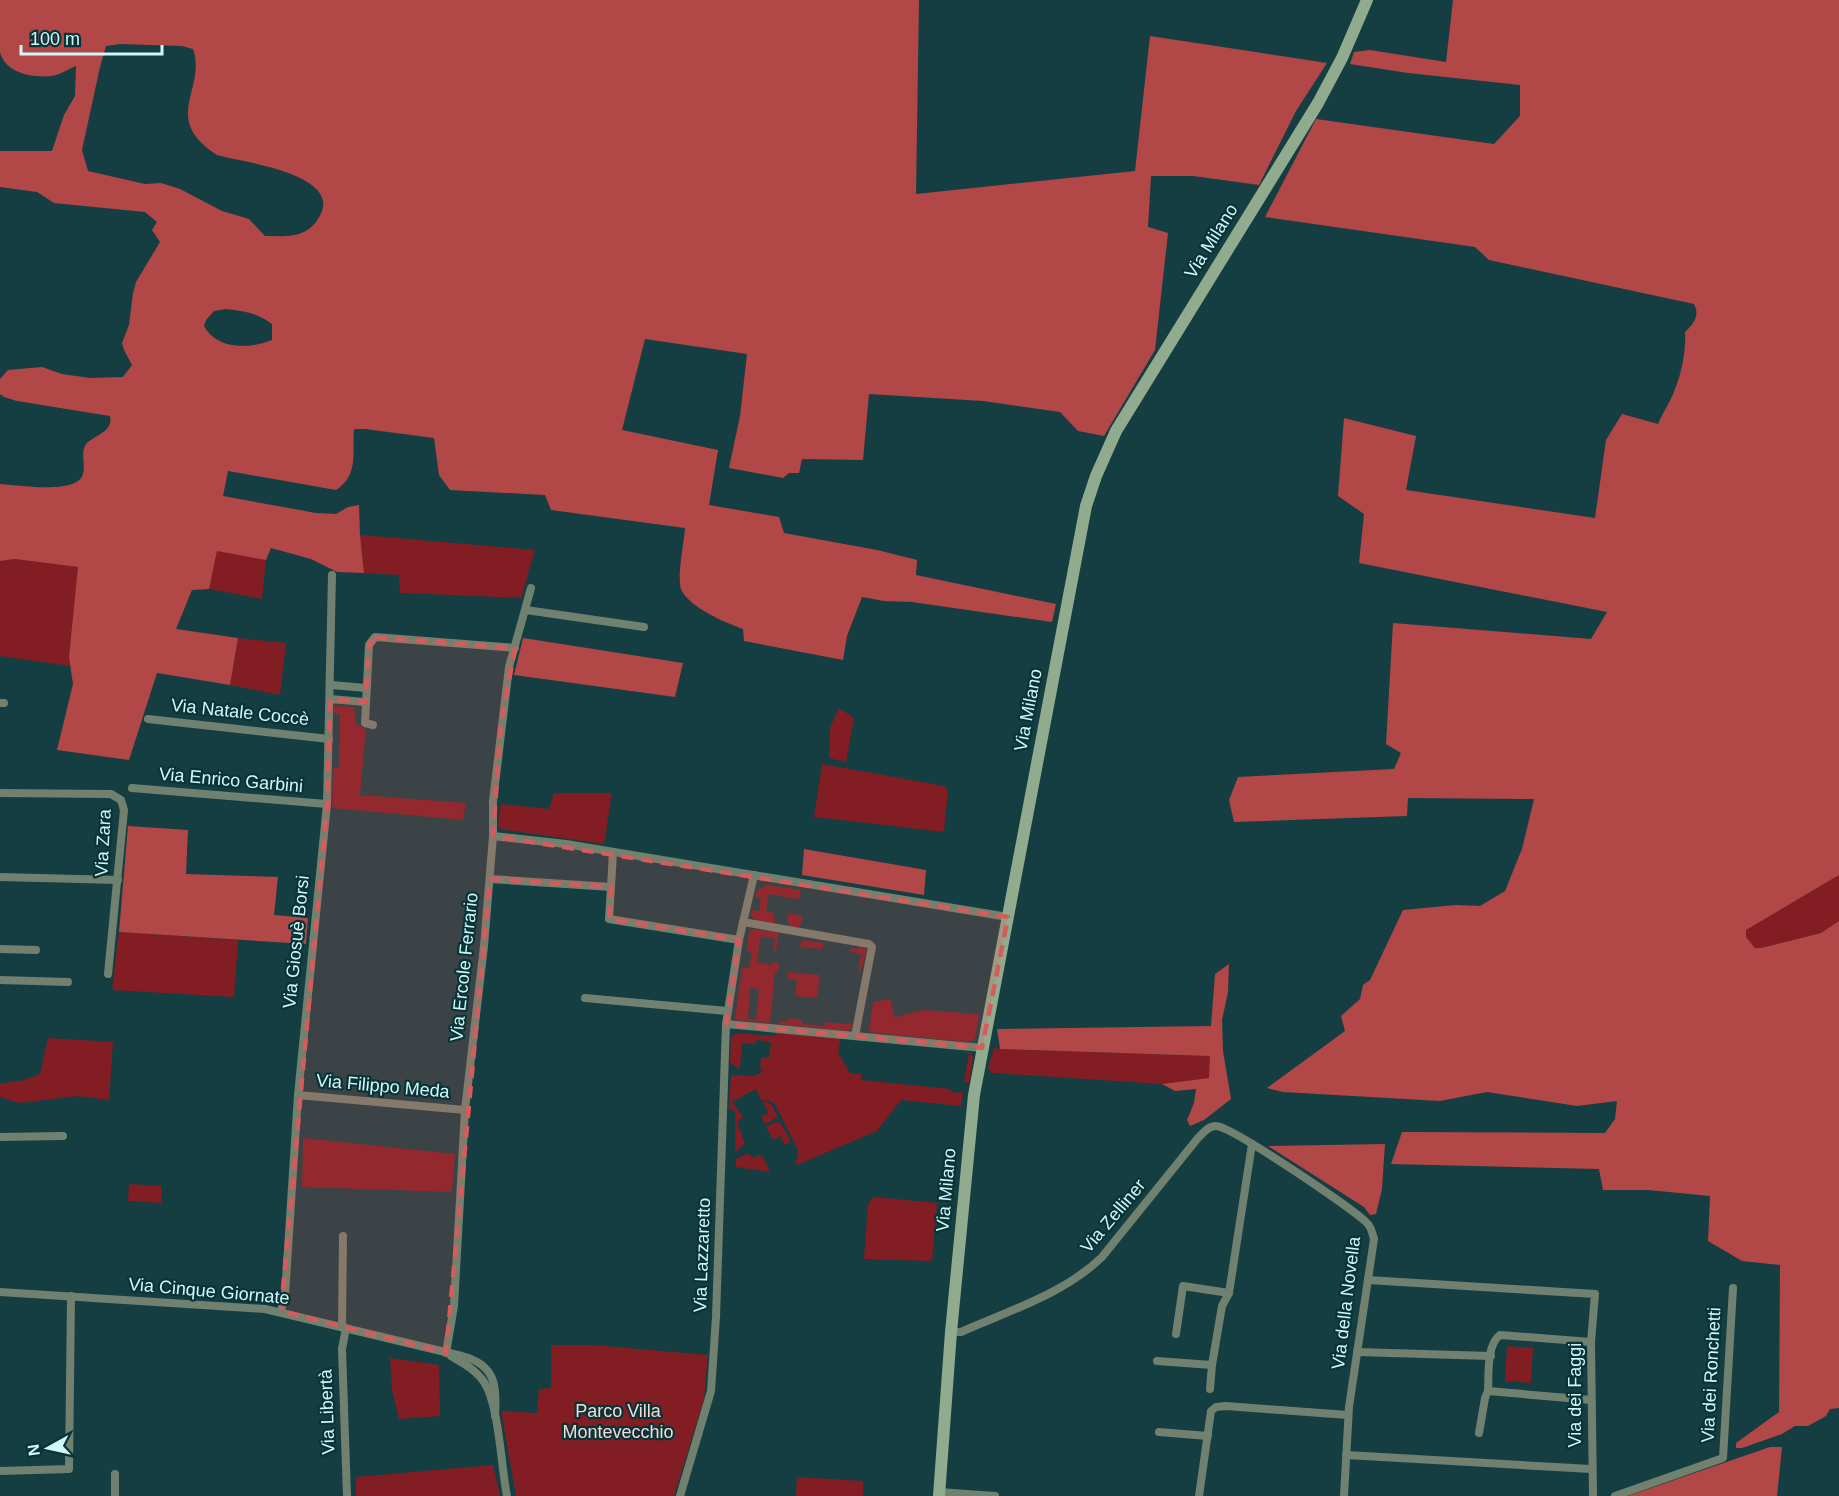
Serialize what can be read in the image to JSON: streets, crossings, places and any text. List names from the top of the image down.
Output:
{
  "streets": {
    "street": [
      "Via Milano",
      "Via Natale Coccè",
      "Via Enrico Garbini",
      "Via Zara",
      "Via Giosuè Borsi",
      "Via Ercole Ferrario",
      "Via Filippo Meda",
      "Via Zelliner",
      "Via Lazzaretto",
      "Via Cinque Giornate",
      "Via della Novella",
      "Via dei Ronchetti",
      "Via dei Faggi",
      "Via Libertà"
    ]
  },
  "crossings": [
    ["Via Milano", "Via Zelliner"],
    ["Via Natale Coccè", "Via Giosuè Borsi"],
    ["Via Enrico Garbini", "Via Giosuè Borsi"],
    ["Via Giosuè Borsi", "Via Filippo Meda"],
    ["Via Giosuè Borsi", "Via Cinque Giornate"],
    ["Via Ercole Ferrario", "Via Filippo Meda"],
    ["Via Ercole Ferrario", "Via Cinque Giornate"],
    ["Via Zelliner", "Via della Novella"],
    ["Via Cinque Giornate", "Via Libertà"],
    ["Via della Novella", "Via dei Faggi"]
  ],
  "parks": ["Parco Villa Montevecchio"],
  "scale_bar": "100 m",
  "north": "left"
}
